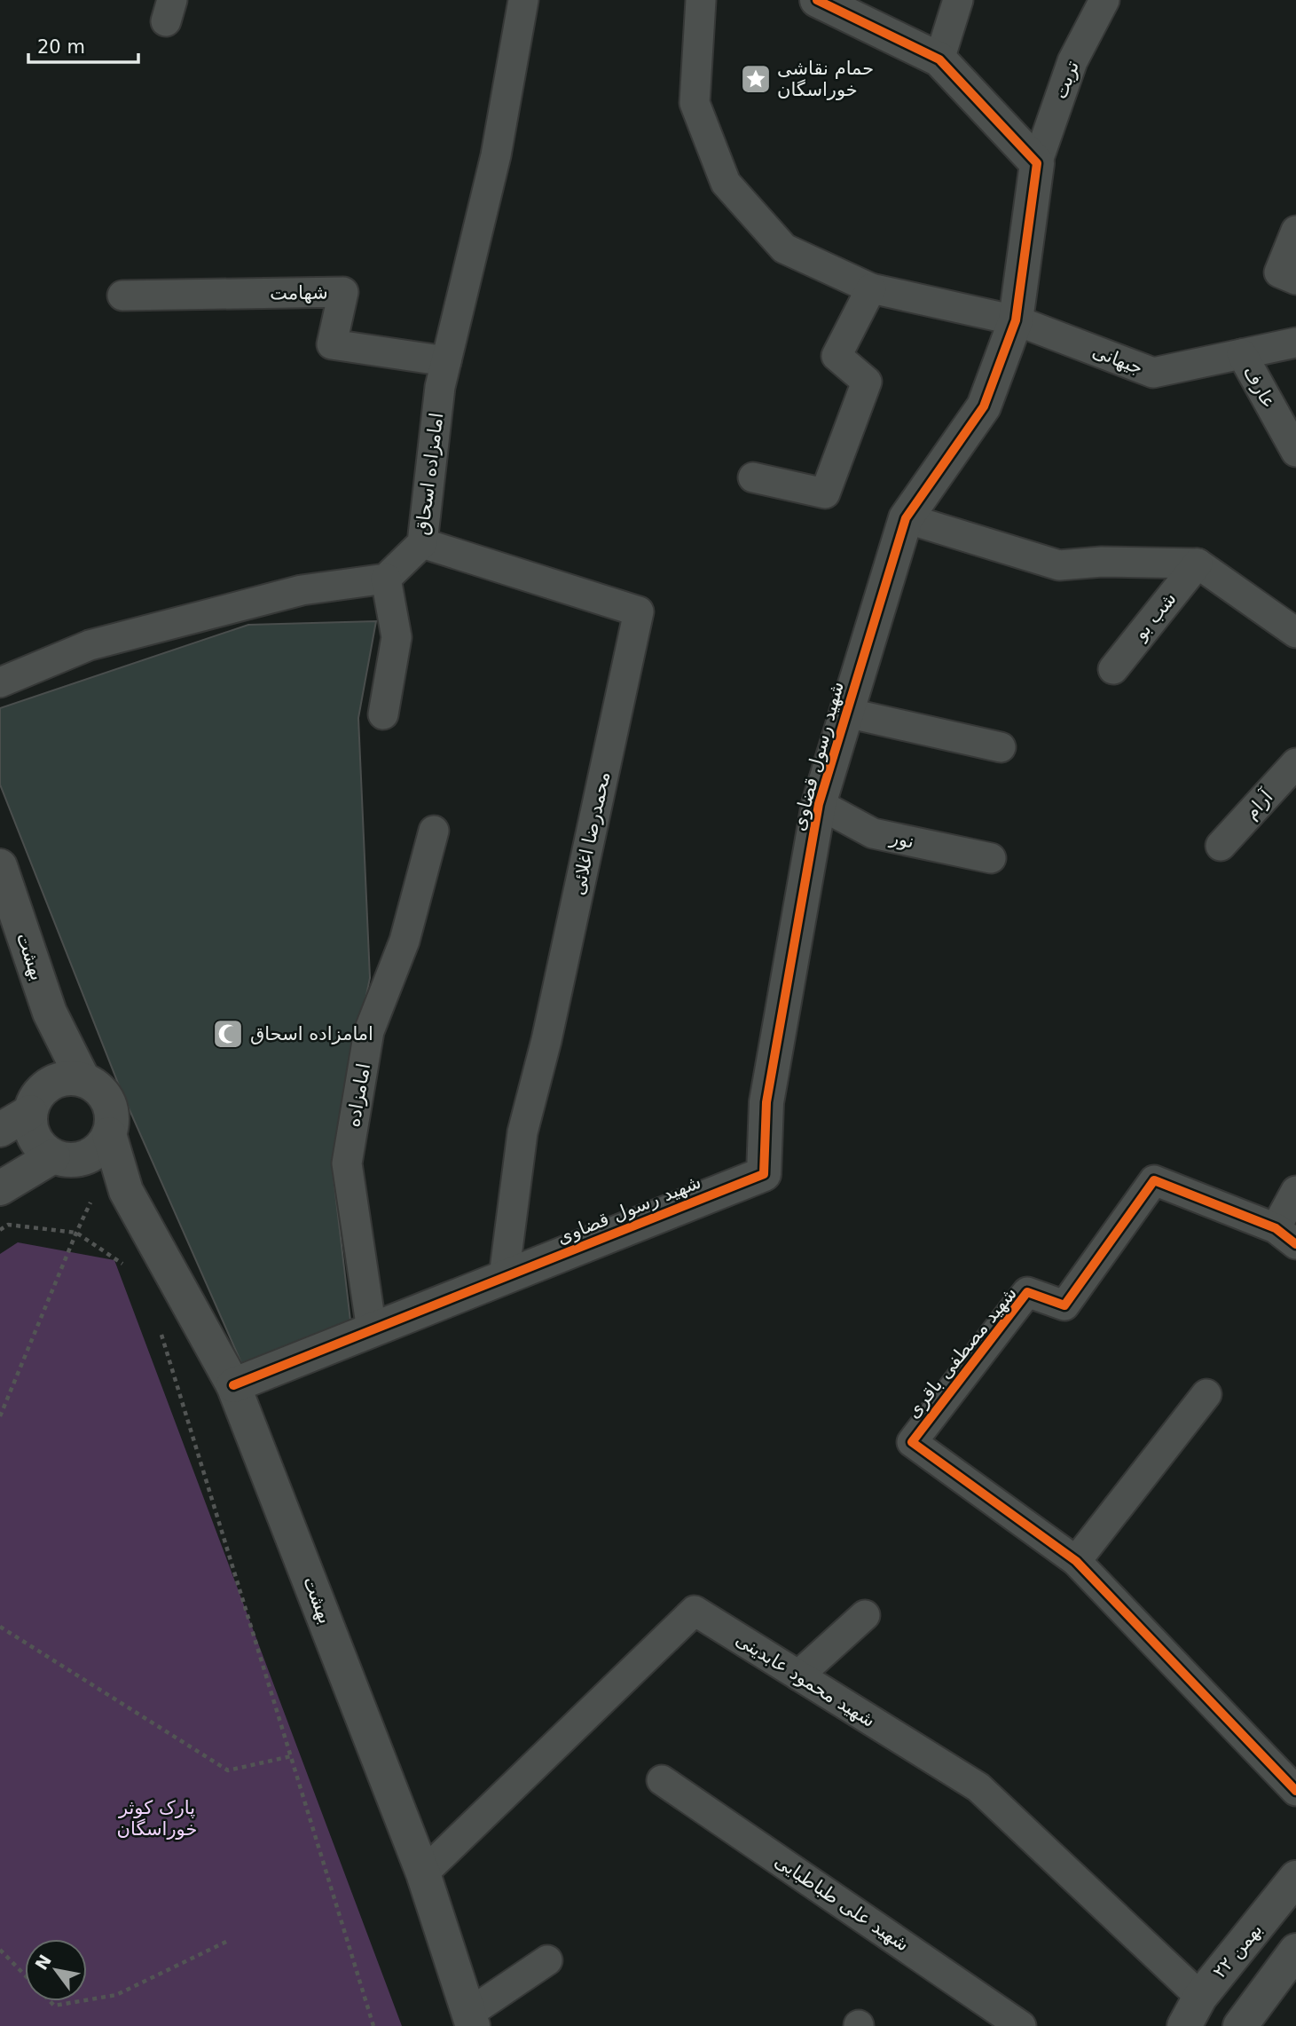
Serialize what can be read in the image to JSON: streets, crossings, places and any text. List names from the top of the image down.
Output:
{
  "streets": {
    "street": [
      "تربت",
      "شهامت",
      "جیهانی",
      "عارف",
      "امامزاده اسحاق",
      "شب بو",
      "شهید رسول قضاوی",
      "آرام",
      "محمدرضا اغلائی",
      "نور",
      "بهشت",
      "امامزاده",
      "شهید مصطفی باقری",
      "شهید محمود عابدینی",
      "شهید علی طباطبایی",
      "۲۲ بهمن"
    ]
  },
  "crossings": [
    ["تربت", "شهید رسول قضاوی"],
    ["شهامت", "امامزاده اسحاق"],
    ["جیهانی", "عارف"],
    ["جیهانی", "شهید رسول قضاوی"],
    ["امامزاده اسحاق", "محمدرضا اغلائی"],
    ["شهید رسول قضاوی", "محمدرضا اغلائی"],
    ["شهید رسول قضاوی", "نور"],
    ["شهید رسول قضاوی", "بهشت"],
    ["شهید رسول قضاوی", "امامزاده"],
    ["بهشت", "شهید محمود عابدینی"],
    ["شهید محمود عابدینی", "۲۲ بهمن"]
  ],
  "parks": ["پارک کوثر خوراسگان"],
  "places": {
    "place": ["حمام نقاشی خوراسگان"],
    "mosque": ["امامزاده اسحاق"]
  },
  "scale_bar": "20 m",
  "north": "top left"
}
